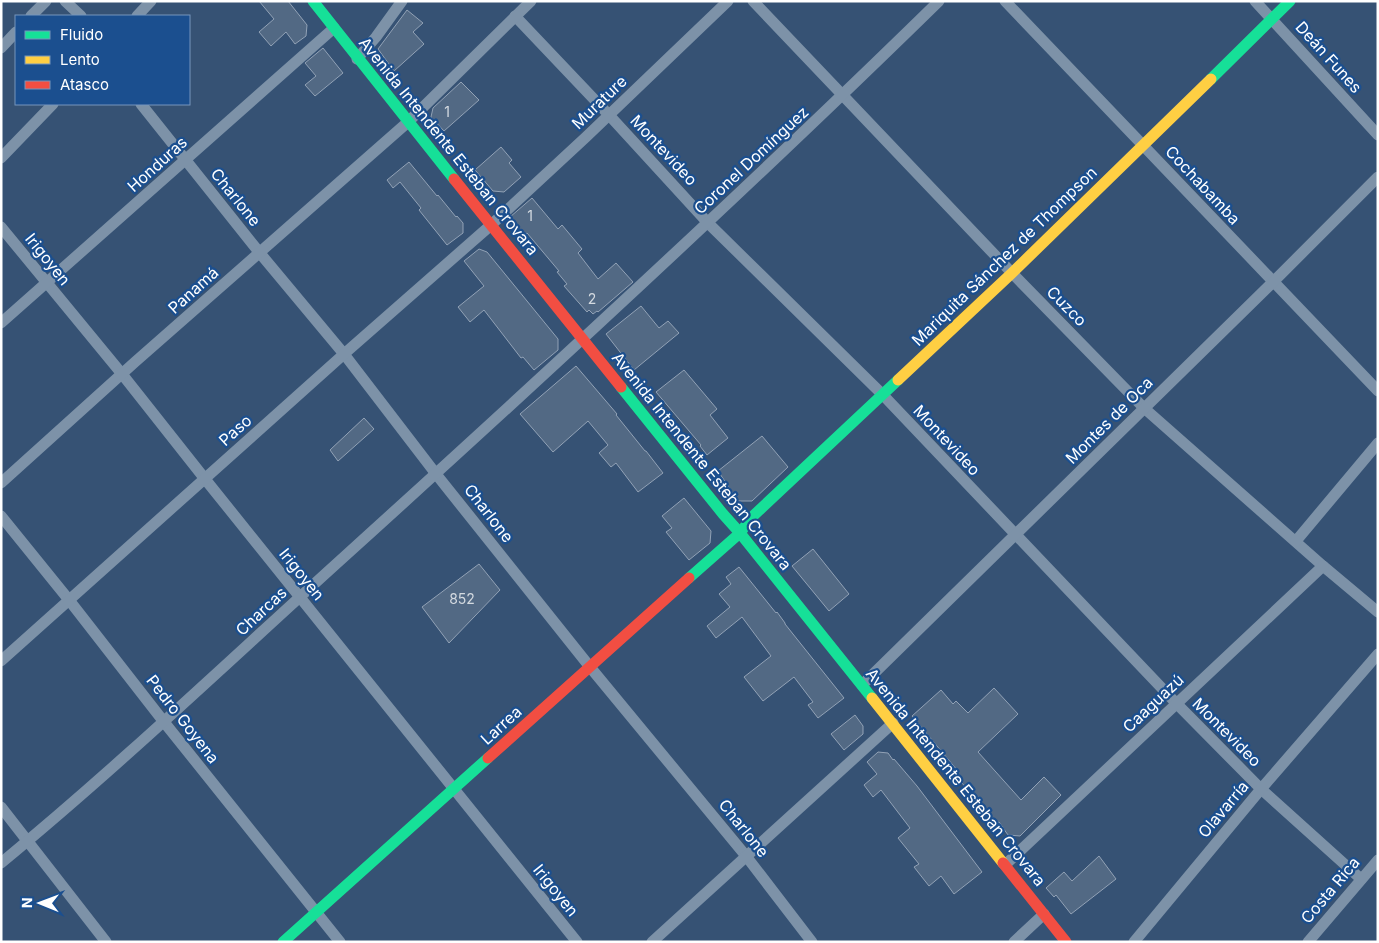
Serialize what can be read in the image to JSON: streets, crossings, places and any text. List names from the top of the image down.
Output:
{
  "streets": {
    "street": [
      "Deán Funes",
      "Murature",
      "Avenida Intendente Esteban Crovara",
      "Montevideo",
      "Coronel Domínguez",
      "Honduras",
      "Cochabamba",
      "Charlone",
      "Mariquita Sánchez de Thompson",
      "Irigoyen",
      "Panamá",
      "Cuzco",
      "Montes de Oca",
      "Paso",
      "Charcas",
      "Caaguazú",
      "Pedro Goyena",
      "Larrea",
      "Olavarría",
      "Costa Rica"
    ]
  },
  "crossings": [
    ["Deán Funes", "Mariquita Sánchez de Thompson"],
    ["Murature", "Avenida Intendente Esteban Crovara"],
    ["Murature", "Montevideo"],
    ["Murature", "Paso"],
    ["Avenida Intendente Esteban Crovara", "Coronel Domínguez"],
    ["Avenida Intendente Esteban Crovara", "Honduras"],
    ["Avenida Intendente Esteban Crovara", "Mariquita Sánchez de Thompson"],
    ["Avenida Intendente Esteban Crovara", "Panamá"],
    ["Avenida Intendente Esteban Crovara", "Montes de Oca"],
    ["Avenida Intendente Esteban Crovara", "Paso"],
    ["Avenida Intendente Esteban Crovara", "Charcas"],
    ["Avenida Intendente Esteban Crovara", "Caaguazú"],
    ["Avenida Intendente Esteban Crovara", "Larrea"],
    ["Montevideo", "Coronel Domínguez"],
    ["Montevideo", "Mariquita Sánchez de Thompson"],
    ["Montevideo", "Panamá"],
    ["Montevideo", "Montes de Oca"],
    ["Montevideo", "Caaguazú"],
    ["Montevideo", "Olavarría"],
    ["Montevideo", "Costa Rica"],
    ["Coronel Domínguez", "Cuzco"],
    ["Coronel Domínguez", "Charcas"],
    ["Honduras", "Charlone"],
    ["Honduras", "Irigoyen"],
    ["Cochabamba", "Mariquita Sánchez de Thompson"],
    ["Cochabamba", "Montes de Oca"],
    ["Charlone", "Panamá"],
    ["Charlone", "Paso"],
    ["Charlone", "Charcas"],
    ["Charlone", "Larrea"],
    ["Mariquita Sánchez de Thompson", "Cuzco"],
    ["Mariquita Sánchez de Thompson", "Larrea"],
    ["Irigoyen", "Panamá"],
    ["Irigoyen", "Paso"],
    ["Irigoyen", "Charcas"],
    ["Irigoyen", "Larrea"],
    ["Cuzco", "Montes de Oca"],
    ["Cuzco", "Caaguazú"],
    ["Paso", "Pedro Goyena"],
    ["Charcas", "Pedro Goyena"],
    ["Pedro Goyena", "Larrea"]
  ],
  "house_numbers": [
    "1",
    "1",
    "2",
    "852"
  ],
  "legend": ["Fluido", "Lento", "Atasco"],
  "north": "left"
}
